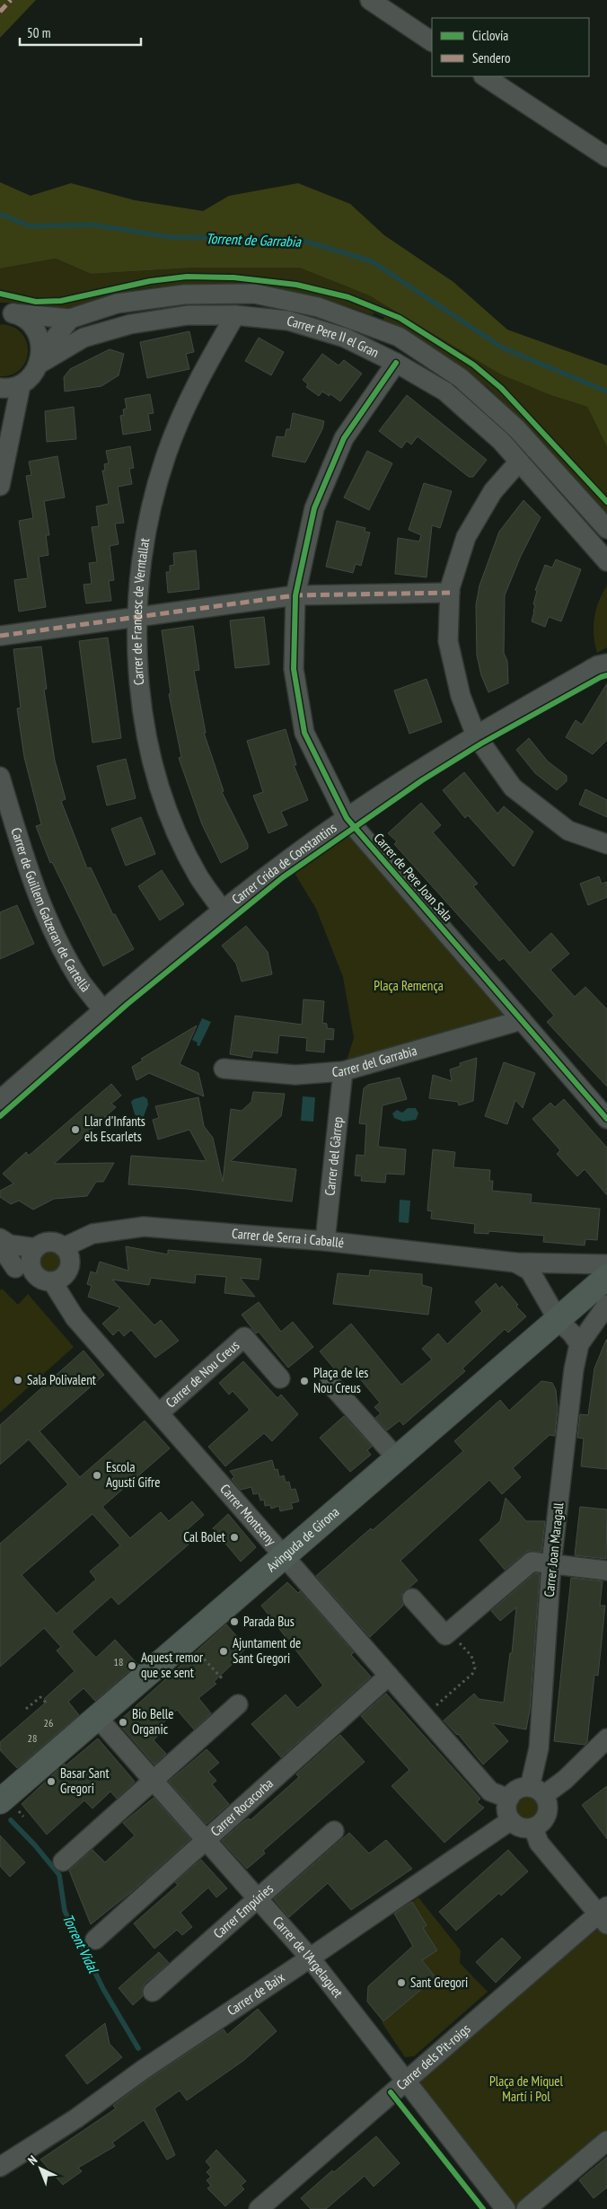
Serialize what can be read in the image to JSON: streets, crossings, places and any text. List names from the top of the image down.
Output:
{
  "streets": {
    "main road": ["Avinguda de Girona"],
    "street": [
      "Carrer Pere II el Gran",
      "Carrer de Francesc de Verntallat",
      "Carrer Crida de Constantins",
      "Carrer de Pere Joan Sala",
      "Carrer de Guillem Galzeran de Cartellà",
      "Carrer del Garrabia",
      "Carrer del Gàrrep",
      "Carrer de Serra i Caballé",
      "Carrer de Nou Creus",
      "Carrer Montseny",
      "Carrer Joan Maragall",
      "Carrer Rocacorba",
      "Carrer Empúries",
      "Carrer de l'Argelaguet",
      "Carrer de Baix",
      "Carrer dels Pit-roigs"
    ]
  },
  "crossings": [
    ["Carrer Pere II el Gran", "Carrer de Francesc de Verntallat"],
    ["Carrer Pere II el Gran", "Carrer de Pere Joan Sala"],
    ["Carrer de Francesc de Verntallat", "Carrer Crida de Constantins"],
    ["Carrer Crida de Constantins", "Carrer de Pere Joan Sala"],
    ["Carrer Crida de Constantins", "Carrer de Guillem Galzeran de Cartellà"],
    ["Carrer de Pere Joan Sala", "Carrer del Garrabia"],
    ["Carrer del Garrabia", "Carrer del Gàrrep"],
    ["Carrer del Gàrrep", "Carrer de Serra i Caballé"],
    ["Carrer de Serra i Caballé", "Carrer Montseny"],
    ["Carrer de Nou Creus", "Carrer Montseny"],
    ["Carrer Montseny", "Avinguda de Girona"],
    ["Carrer Montseny", "Carrer Joan Maragall"],
    ["Carrer Montseny", "Carrer Rocacorba"],
    ["Carrer Montseny", "Carrer de Baix"],
    ["Avinguda de Girona", "Carrer de l'Argelaguet"],
    ["Carrer Joan Maragall", "Carrer de Baix"],
    ["Carrer Rocacorba", "Carrer de l'Argelaguet"],
    ["Carrer Empúries", "Carrer de l'Argelaguet"],
    ["Carrer de l'Argelaguet", "Carrer de Baix"],
    ["Carrer de l'Argelaguet", "Carrer dels Pit-roigs"]
  ],
  "water": ["Torrent de Garrabia", "Torrent Vidal"],
  "parks": ["Plaça Remença", "Plaça de Miquel Martí i Pol"],
  "places": [
    "Llar d'Infants els Escarlets",
    "Sala Polivalent",
    "Plaça de les Nou Creus",
    "Escola Agustí Gifre",
    "Cal Bolet",
    "Parada Bus",
    "Ajuntament de Sant Gregori",
    "Aquest remor que se sent",
    "Bio Belle Organic",
    "Basar Sant Gregori",
    "Sant Gregori"
  ],
  "house_numbers": ["18", "26", "28"],
  "legend": ["Ciclovía", "Sendero"],
  "scale_bar": "50 m",
  "north": "top left"
}
